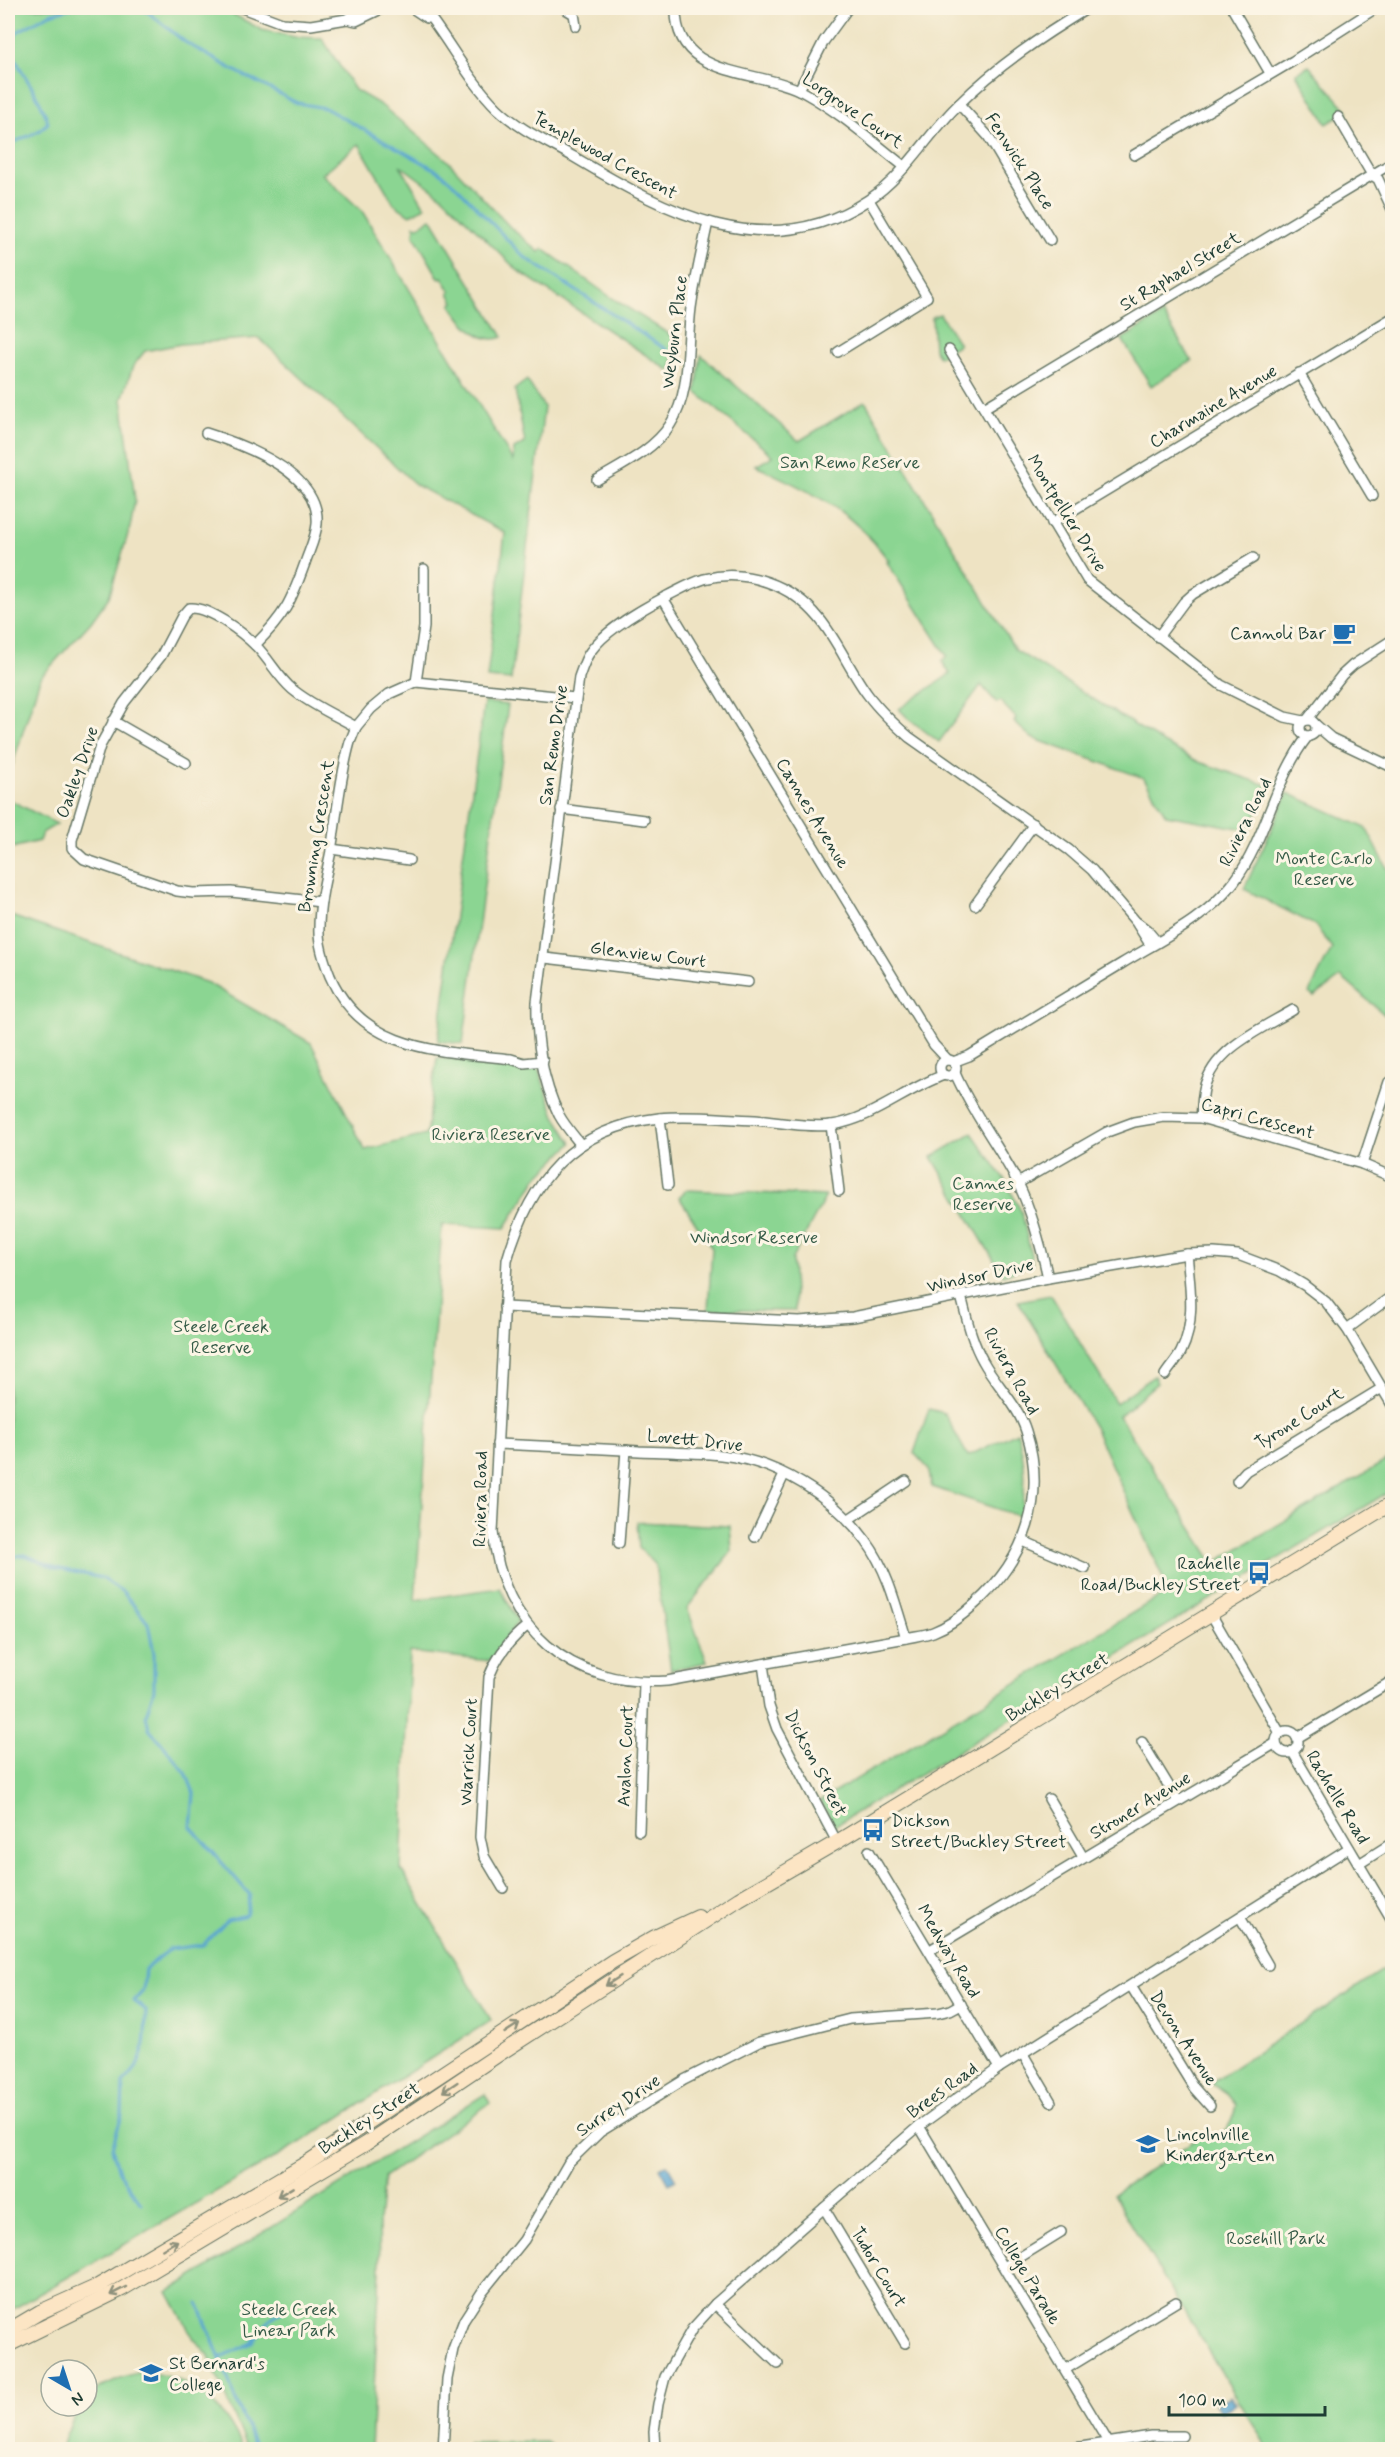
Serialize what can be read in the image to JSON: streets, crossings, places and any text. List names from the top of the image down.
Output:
{
  "streets": {
    "main road": ["Buckley Street"],
    "street": [
      "Lorgrove Court",
      "Templewood Crescent",
      "Fenwick Place",
      "St Raphael Street",
      "Weyburn Place",
      "Charmaine Avenue",
      "Montpellier Drive",
      "San Remo Drive",
      "Oakley Drive",
      "Cannes Avenue",
      "Riviera Road",
      "Browning Crescent",
      "Glenview Court",
      "Capri Crescent",
      "Windsor Drive",
      "Tyrone Court",
      "Lovett Drive",
      "Warrick Court",
      "Avalon Court",
      "Dickson Street",
      "Rachelle Road",
      "Stroner Avenue",
      "Medway Road",
      "Devon Avenue",
      "Brees Road",
      "Surrey Drive",
      "Tudor Court",
      "College Parade"
    ]
  },
  "crossings": [
    ["Lorgrove Court", "Templewood Crescent"],
    ["Templewood Crescent", "Fenwick Place"],
    ["Templewood Crescent", "Weyburn Place"],
    ["St Raphael Street", "Montpellier Drive"],
    ["Charmaine Avenue", "Montpellier Drive"],
    ["Montpellier Drive", "Riviera Road"],
    ["San Remo Drive", "Cannes Avenue"],
    ["San Remo Drive", "Riviera Road"],
    ["San Remo Drive", "Browning Crescent"],
    ["San Remo Drive", "Glenview Court"],
    ["Oakley Drive", "Browning Crescent"],
    ["Cannes Avenue", "Riviera Road"],
    ["Cannes Avenue", "Capri Crescent"],
    ["Cannes Avenue", "Windsor Drive"],
    ["Riviera Road", "Windsor Drive"],
    ["Riviera Road", "Lovett Drive"],
    ["Riviera Road", "Warrick Court"],
    ["Riviera Road", "Avalon Court"],
    ["Riviera Road", "Dickson Street"],
    ["Windsor Drive", "Tyrone Court"],
    ["Buckley Street", "Dickson Street"],
    ["Rachelle Road", "Stroner Avenue"],
    ["Rachelle Road", "Brees Road"],
    ["Stroner Avenue", "Medway Road"],
    ["Medway Road", "Brees Road"],
    ["Medway Road", "Surrey Drive"],
    ["Devon Avenue", "Brees Road"],
    ["Brees Road", "Tudor Court"],
    ["Brees Road", "College Parade"]
  ],
  "parks": [
    "San Remo Reserve",
    "Monte Carlo Reserve",
    "Riviera Reserve",
    "Cannes Reserve",
    "Windsor Reserve",
    "Steele Creek Reserve",
    "Rosehill Park",
    "Steele Creek Linear Park"
  ],
  "places": {
    "cafe": ["Cannoli Bar"],
    "bus stop": ["Rachelle Road/Buckley Street", "Dickson Street/Buckley Street"],
    "school or university": ["Lincolnville Kindergarten", "St Bernard's College"]
  },
  "scale_bar": "100 m",
  "north": "bottom right"
}
